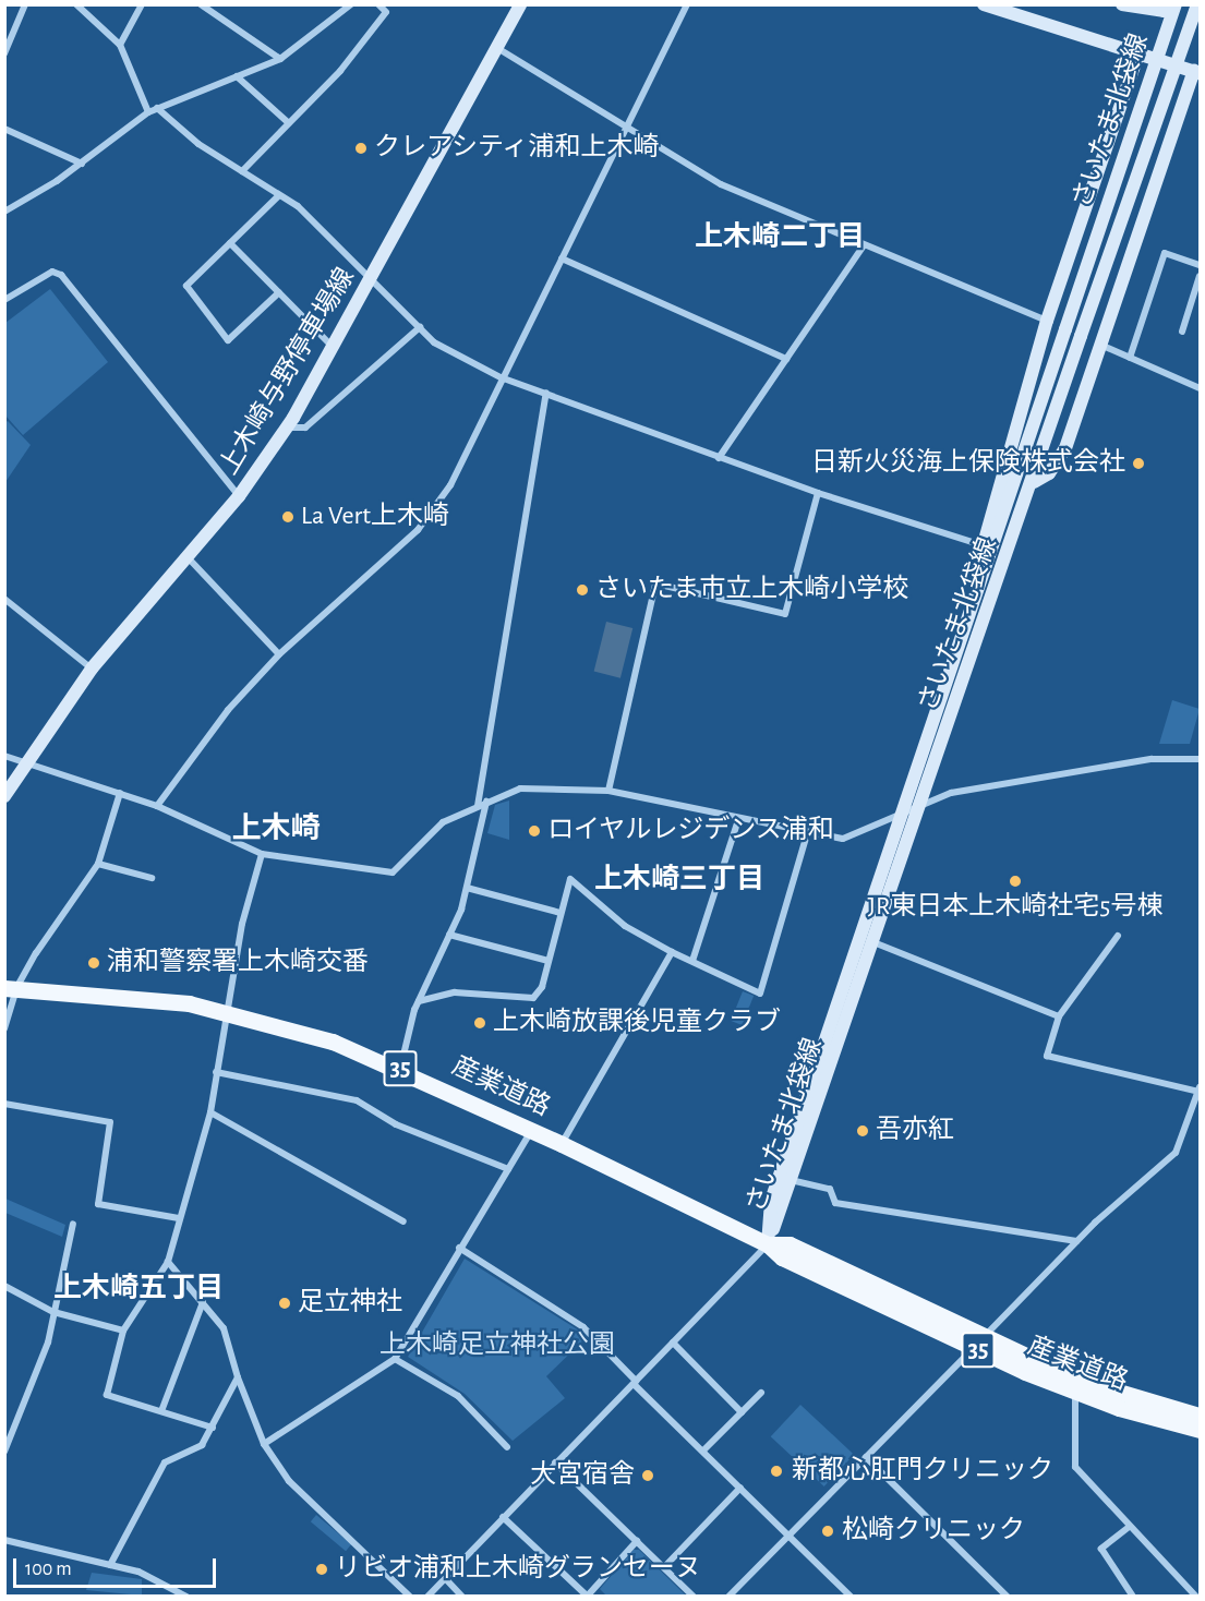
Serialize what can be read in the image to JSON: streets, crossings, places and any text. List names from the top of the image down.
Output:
{
  "streets": {
    "main road": [
      "さいたま北袋線",
      "上木崎与野停車場線",
      "35",
      "産業道路"
    ]
  },
  "crossings": [
    ["さいたま北袋線", "産業道路"]
  ],
  "districts": [
    "上木崎二丁目",
    "上木崎",
    "上木崎三丁目",
    "上木崎五丁目"
  ],
  "parks": ["上木崎足立神社公園"],
  "places": [
    "クレアシティ浦和上木崎",
    "日新火災海上保険株式会社",
    "La Vert上木崎",
    "さいたま市立上木崎小学校",
    "ロイヤルレジデンス浦和",
    "JR東日本上木崎社宅5号棟",
    "浦和警察署上木崎交番",
    "上木崎放課後児童クラブ",
    "吾亦紅",
    "足立神社",
    "新都心肛門クリニック",
    "大宮宿舎",
    "松崎クリニック",
    "リビオ浦和上木崎グランセーヌ"
  ],
  "scale_bar": "100 m"
}
